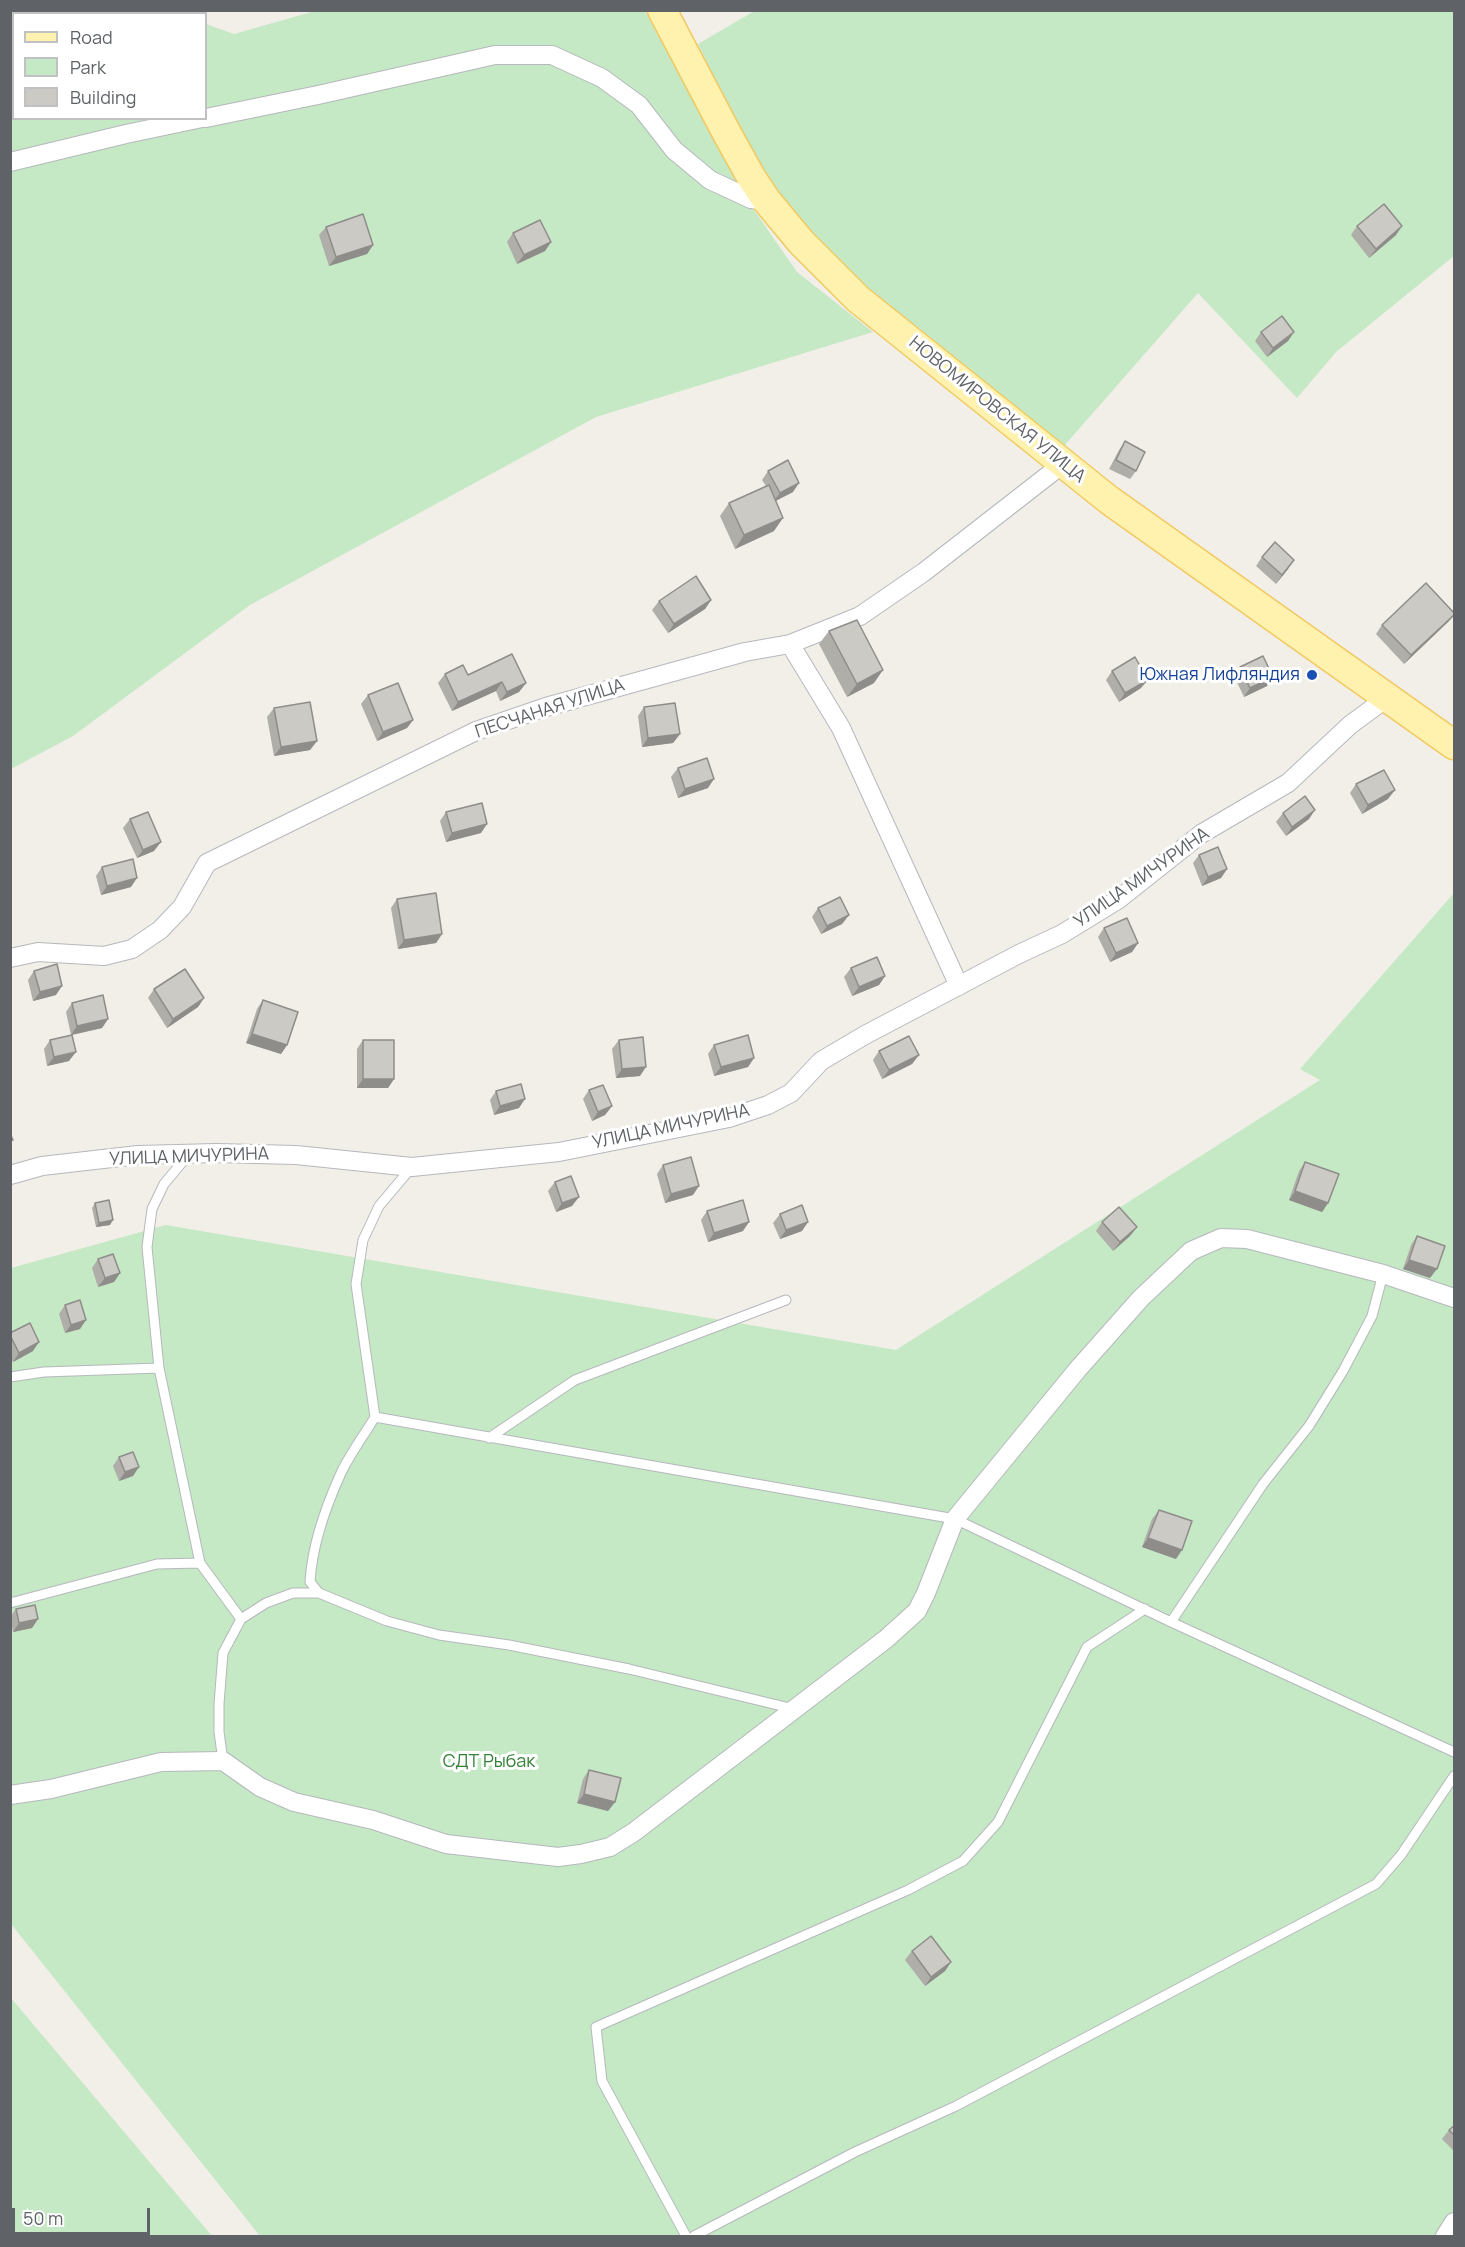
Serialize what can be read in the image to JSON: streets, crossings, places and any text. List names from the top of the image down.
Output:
{
  "streets": {
    "main road": ["НОВОМИРОВСКАЯ УЛИЦА"],
    "street": ["ПЕСЧАНАЯ УЛИЦА", "УЛИЦА МИЧУРИНА"]
  },
  "crossings": [
    ["НОВОМИРОВСКАЯ УЛИЦА", "ПЕСЧАНАЯ УЛИЦА"],
    ["НОВОМИРОВСКАЯ УЛИЦА", "УЛИЦА МИЧУРИНА"]
  ],
  "parks": ["СДТ Рыбак"],
  "places": ["Южная Лифляндия"],
  "legend": ["Road", "Park", "Building"],
  "scale_bar": "50 m"
}
